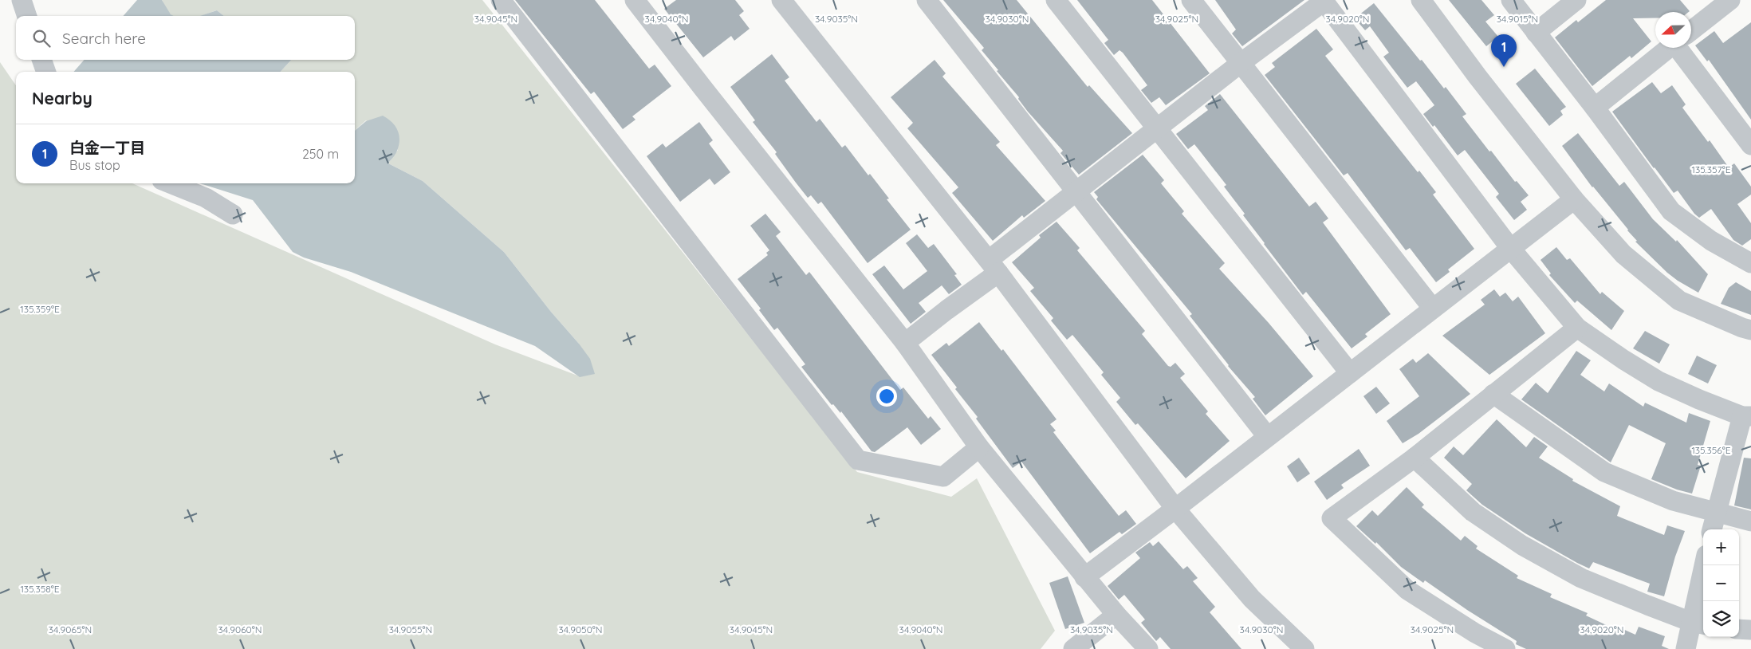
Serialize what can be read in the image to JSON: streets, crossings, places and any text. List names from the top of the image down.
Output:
{
  "north": "left",
  "page": {
    "search": "Search here",
    "pins": "1",
    "heading": "Nearby",
    "list": [
      {
        "mark": "1",
        "name": "白金一丁目",
        "note": "Bus stop",
        "value": "250 m"
      }
    ],
    "map_buttons": ["+", "−"]
  },
  "coordinates": [
    "34.9035°N",
    "34.9025°N",
    "34.9020°N",
    "34.9015°N",
    "34.9045°N",
    "34.9040°N",
    "34.9030°N",
    "135.357°E",
    "135.359°E",
    "135.356°E",
    "135.358°E",
    "34.9065°N",
    "34.9060°N",
    "34.9055°N",
    "34.9050°N"
  ]
}
